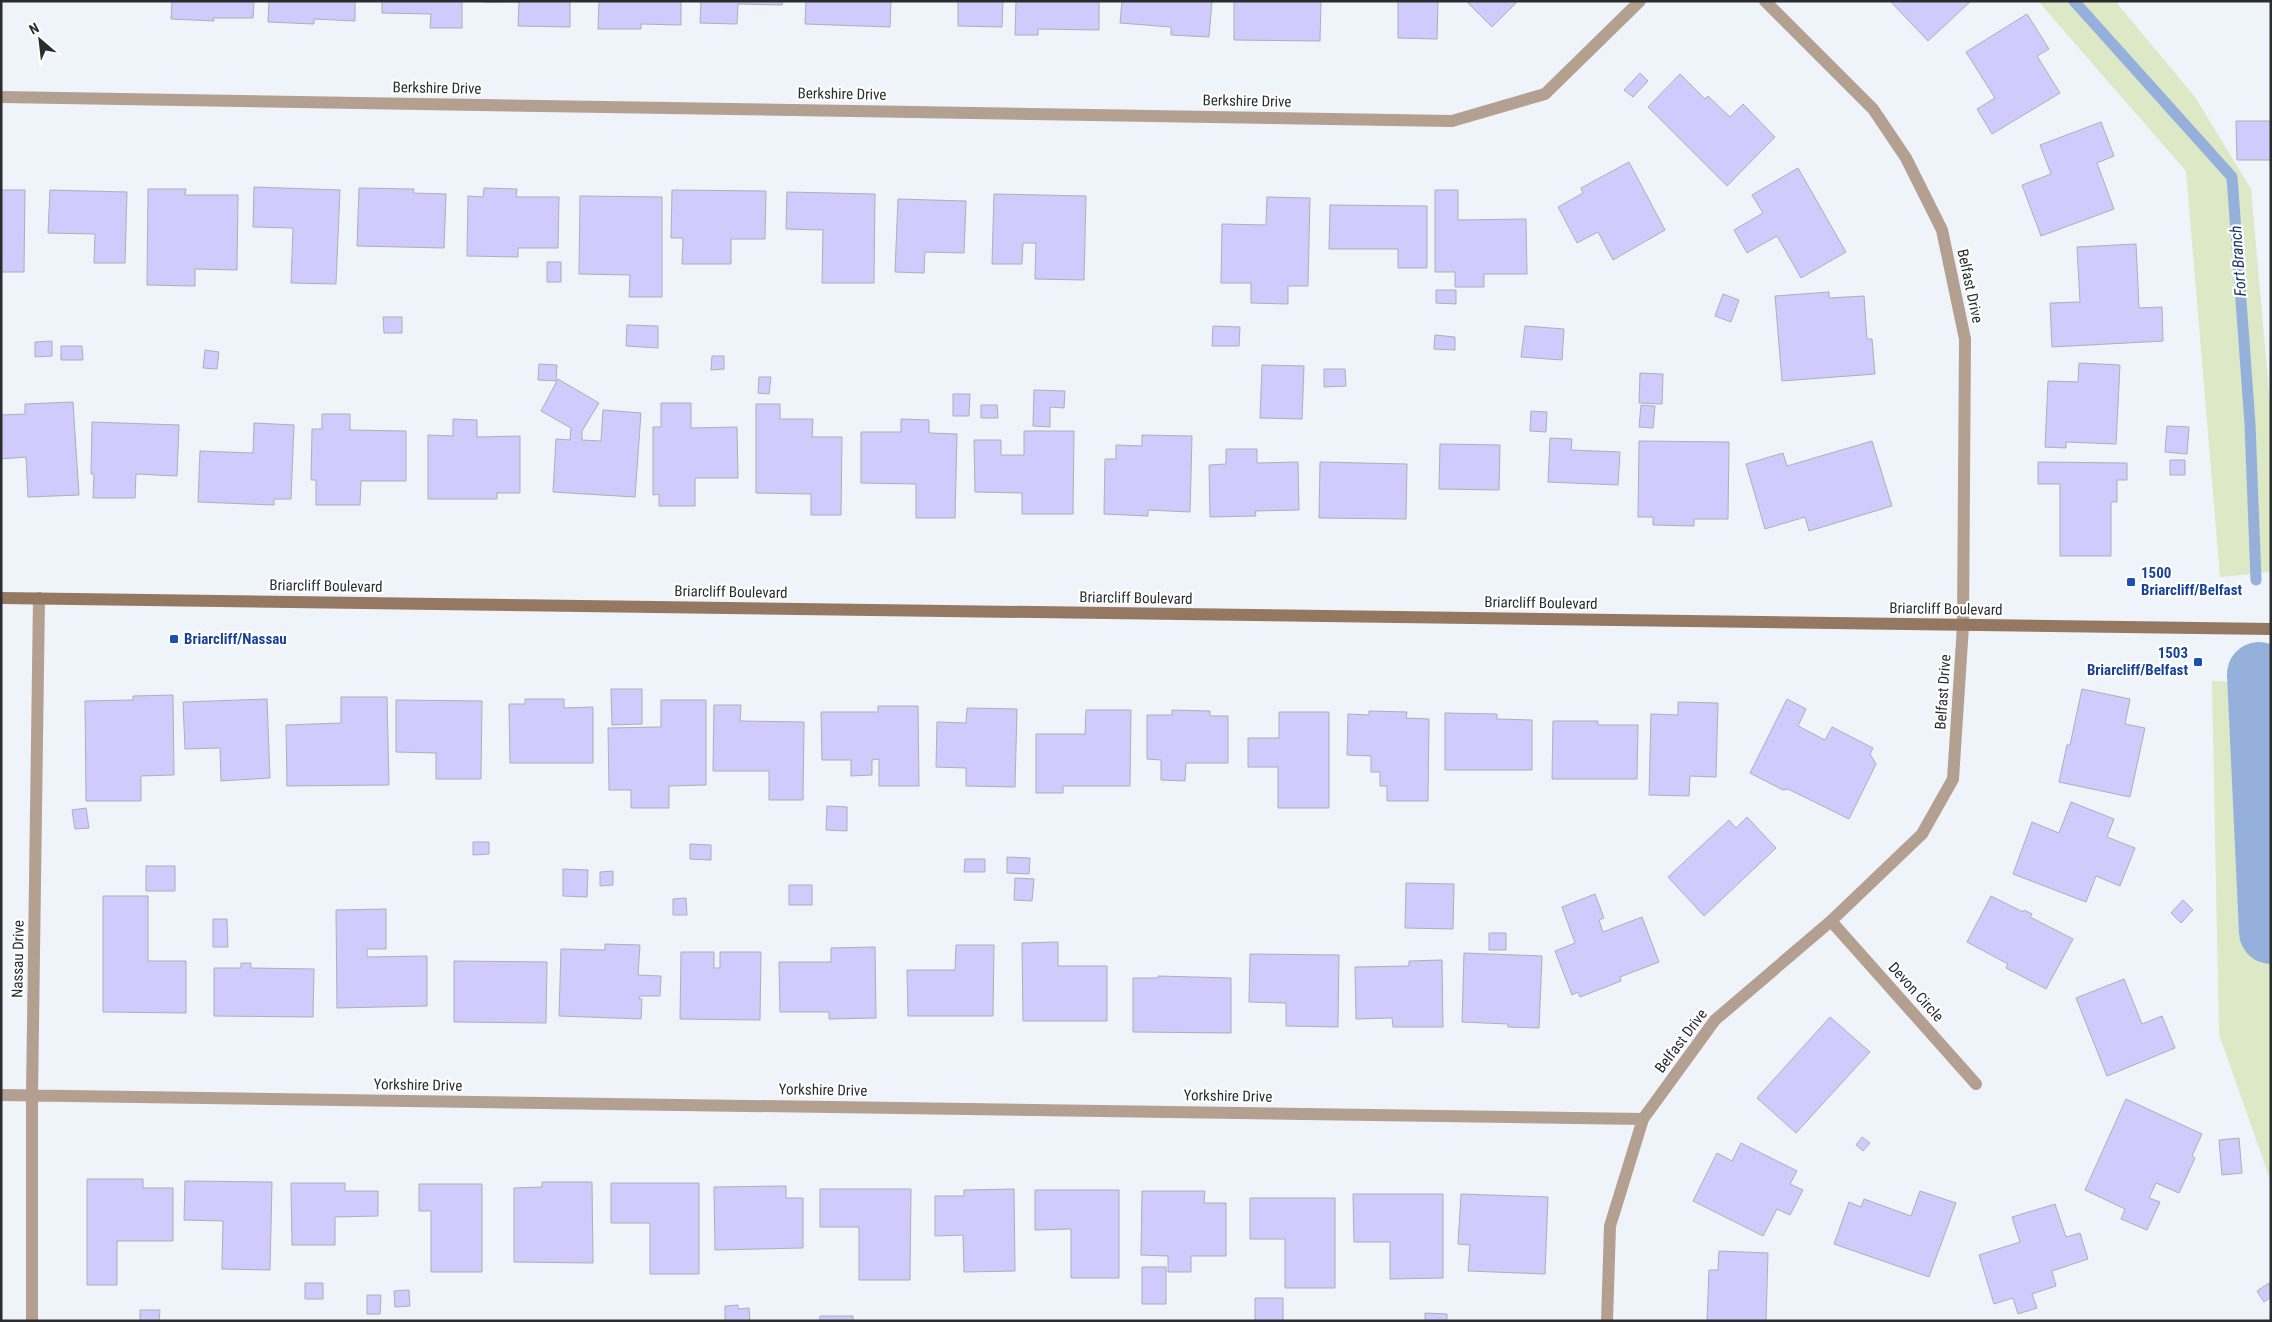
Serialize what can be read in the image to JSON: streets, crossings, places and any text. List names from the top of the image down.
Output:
{
  "streets": {
    "street": [
      "Berkshire Drive",
      "Belfast Drive",
      "Briarcliff Boulevard",
      "Nassau Drive",
      "Devon Circle",
      "Yorkshire Drive"
    ]
  },
  "crossings": [
    ["Belfast Drive", "Briarcliff Boulevard"],
    ["Belfast Drive", "Devon Circle"],
    ["Belfast Drive", "Yorkshire Drive"],
    ["Briarcliff Boulevard", "Nassau Drive"],
    ["Nassau Drive", "Yorkshire Drive"]
  ],
  "water": ["Fort Branch"],
  "places": {
    "transit": ["1500 Briarcliff/Belfast", "Briarcliff/Nassau", "1503 Briarcliff/Belfast"]
  },
  "north": "top left"
}
